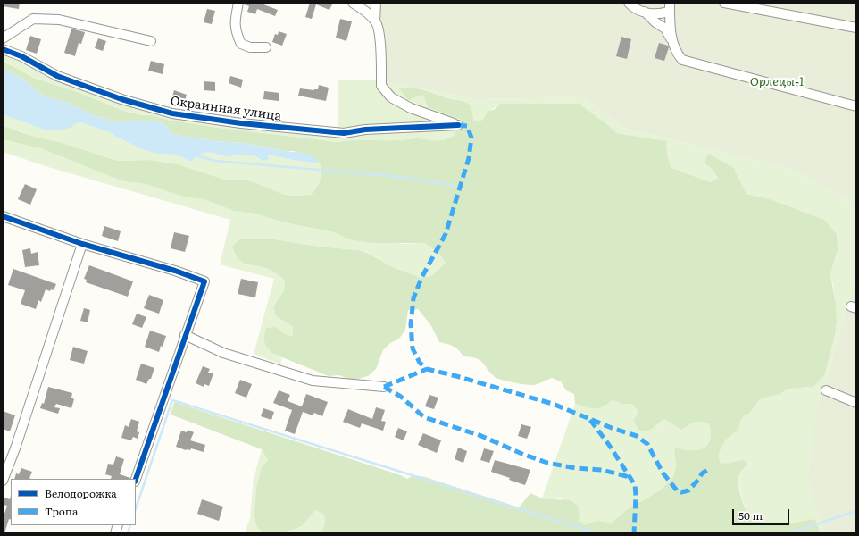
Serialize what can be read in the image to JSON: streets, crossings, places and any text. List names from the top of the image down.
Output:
{
  "streets": {
    "street": ["Окраинная улица"]
  },
  "parks": ["Орлецы-1"],
  "legend": ["Велодорожка", "Тропа"],
  "scale_bar": "50 m"
}
